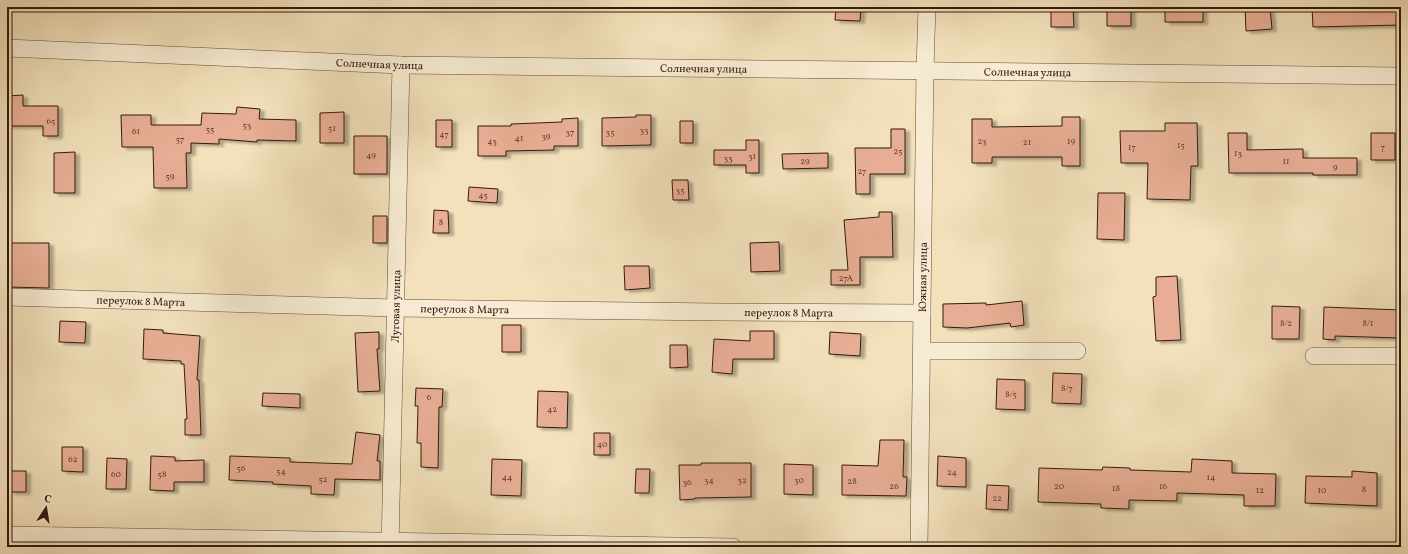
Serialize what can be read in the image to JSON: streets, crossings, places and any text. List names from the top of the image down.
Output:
{
  "streets": {
    "street": [
      "Солнечная улица",
      "Южная улица",
      "переулок 8 Марта",
      "Луговая улица"
    ]
  },
  "crossings": [
    ["Солнечная улица", "Южная улица"],
    ["Солнечная улица", "Луговая улица"],
    ["Южная улица", "переулок 8 Марта"],
    ["переулок 8 Марта", "Луговая улица"]
  ],
  "house_numbers": [
    "65",
    "53",
    "51",
    "55",
    "33",
    "61",
    "37",
    "35",
    "47",
    "39",
    "41",
    "57",
    "43",
    "23",
    "19",
    "21",
    "15",
    "17",
    "7",
    "25",
    "13",
    "49",
    "31",
    "33",
    "29",
    "11",
    "9",
    "27",
    "59",
    "35",
    "45",
    "8",
    "27А",
    "8/2",
    "8/1",
    "8/7",
    "8/5",
    "6",
    "42",
    "40",
    "62",
    "56",
    "54",
    "24",
    "60",
    "58",
    "44",
    "14",
    "52",
    "34",
    "32",
    "30",
    "28",
    "36",
    "26",
    "20",
    "16",
    "18",
    "8",
    "12",
    "10",
    "22"
  ],
  "north": "top"
}
